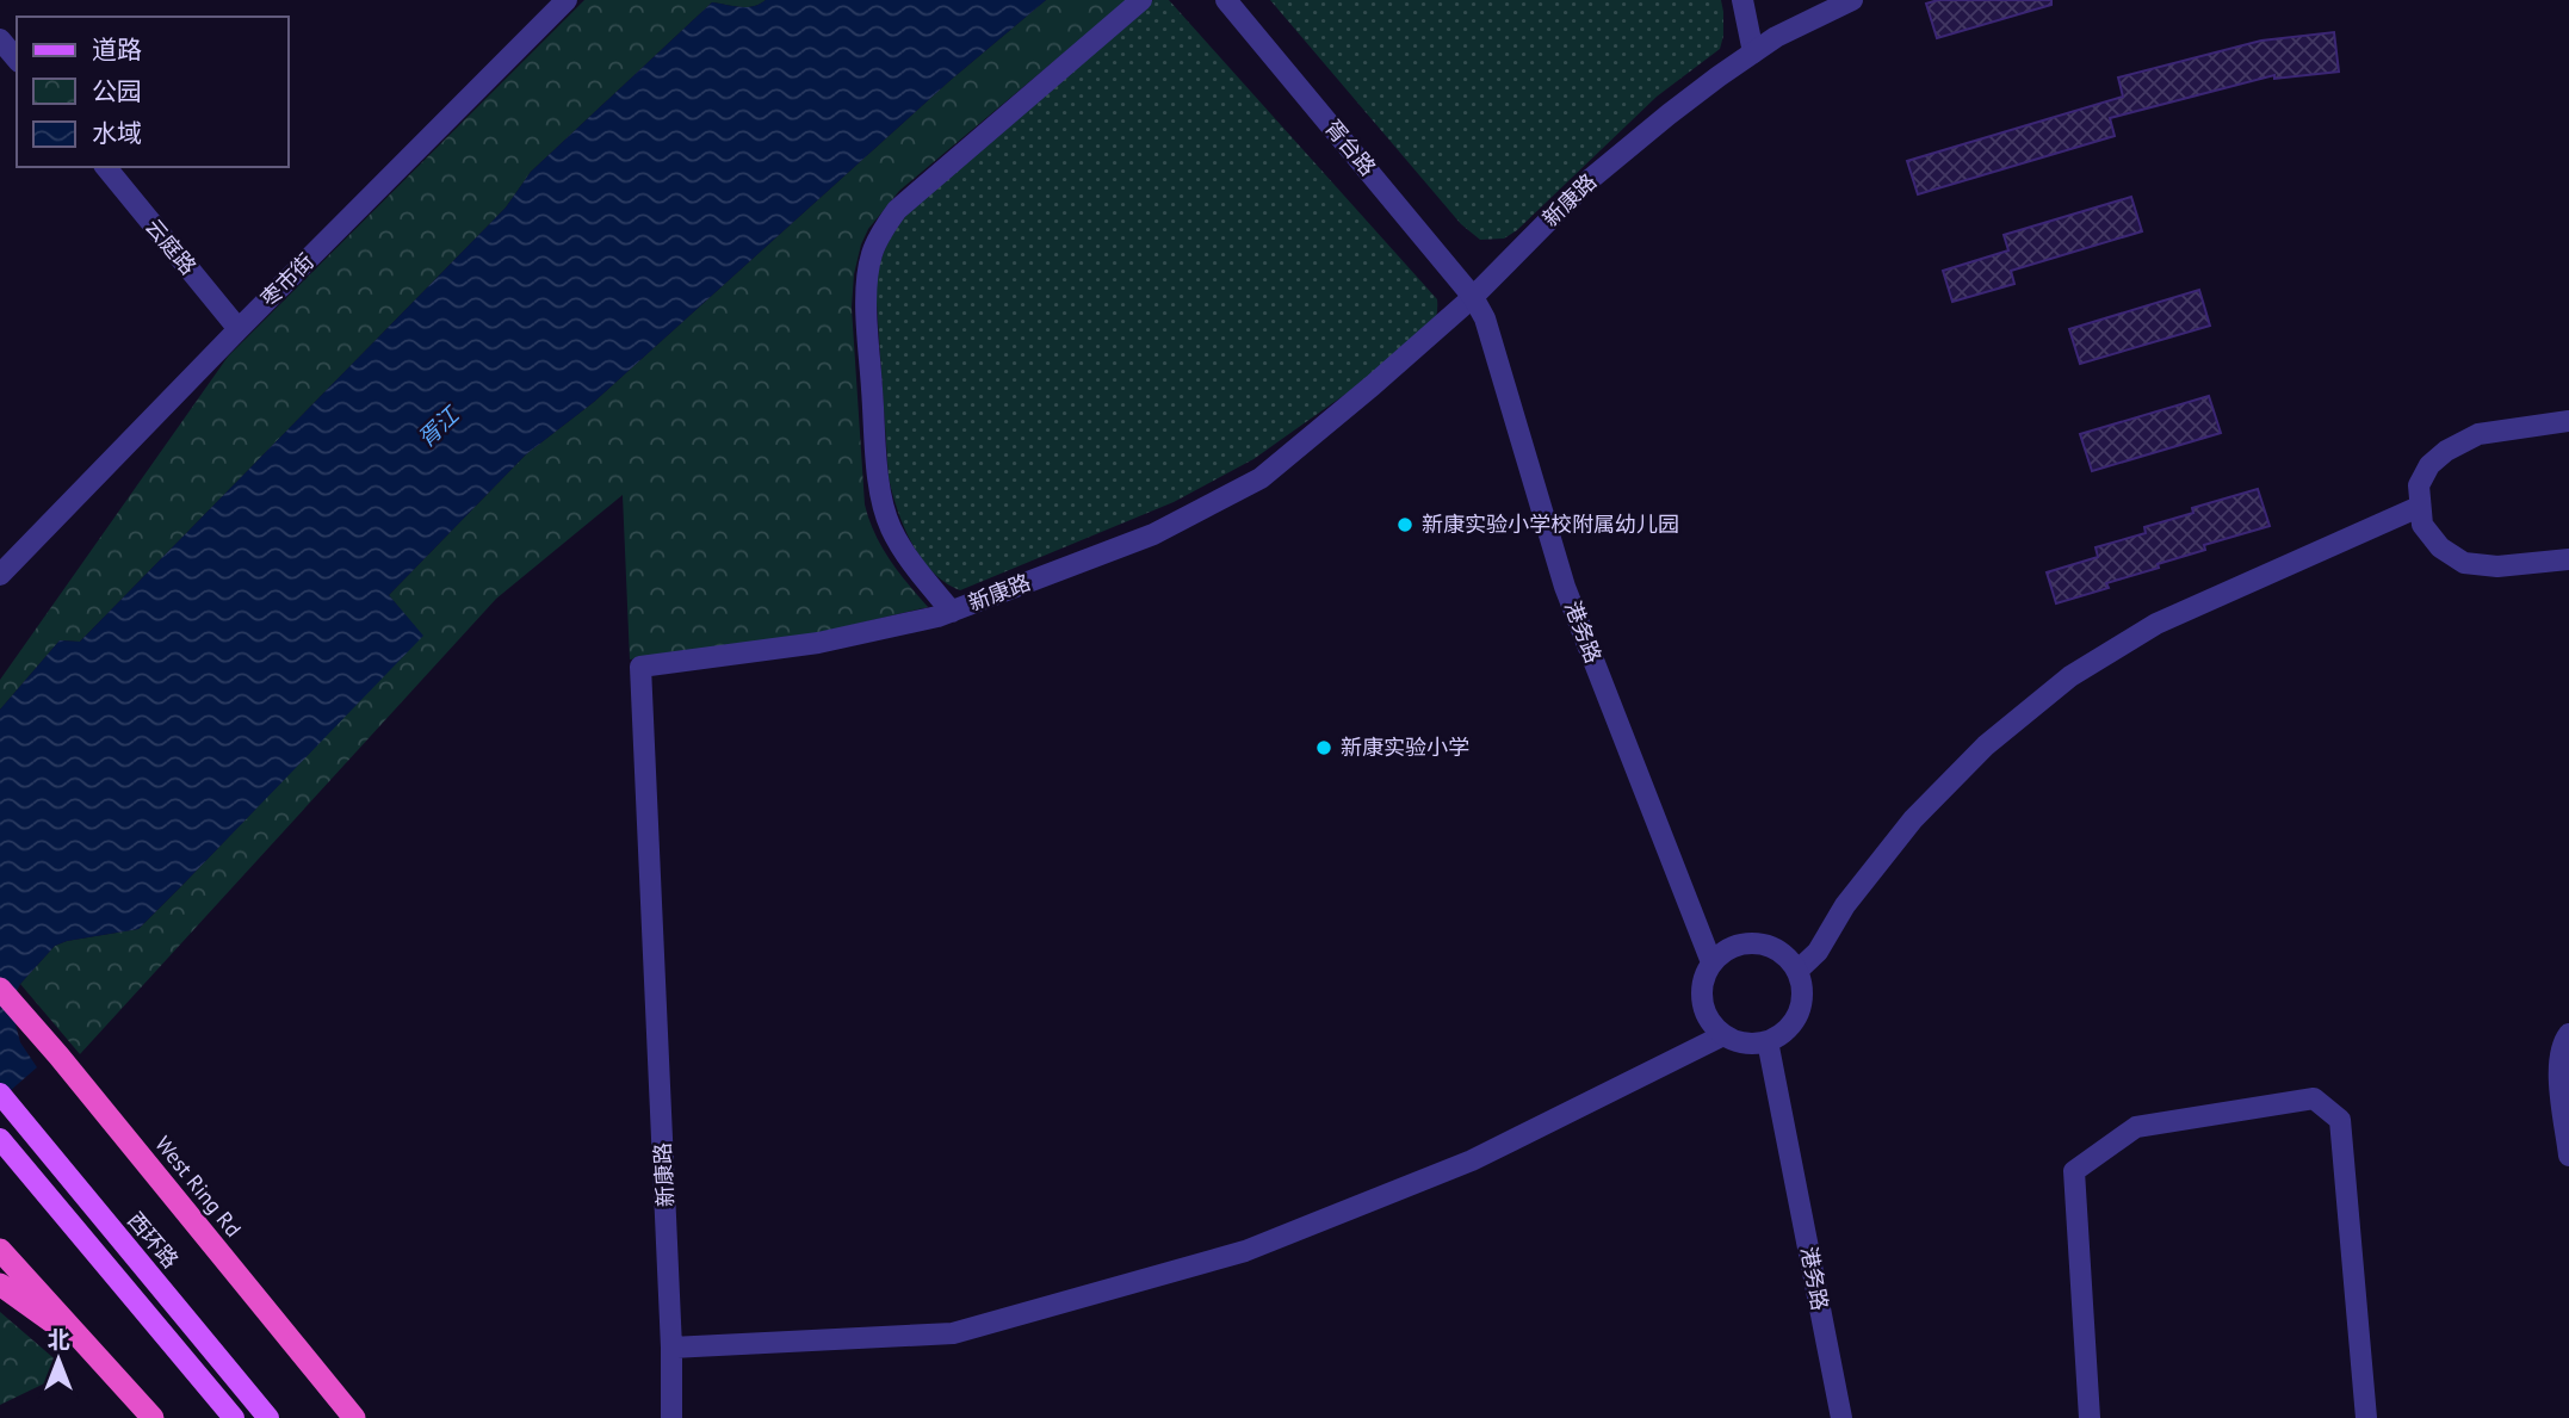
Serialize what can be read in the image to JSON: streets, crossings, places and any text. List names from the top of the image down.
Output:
{
  "streets": {
    "highway": ["West Ring Rd"],
    "main road": ["西环路"],
    "street": [
      "胥台路",
      "新康路",
      "云庭路",
      "枣市街",
      "港务路"
    ]
  },
  "crossings": [
    ["胥台路", "新康路"],
    ["胥台路", "港务路"],
    ["新康路", "港务路"],
    ["云庭路", "枣市街"]
  ],
  "water": ["胥江"],
  "places": ["新康实验小学校附属幼儿园", "新康实验小学"],
  "legend": ["道路", "公园", "水域"],
  "north": "top"
}
